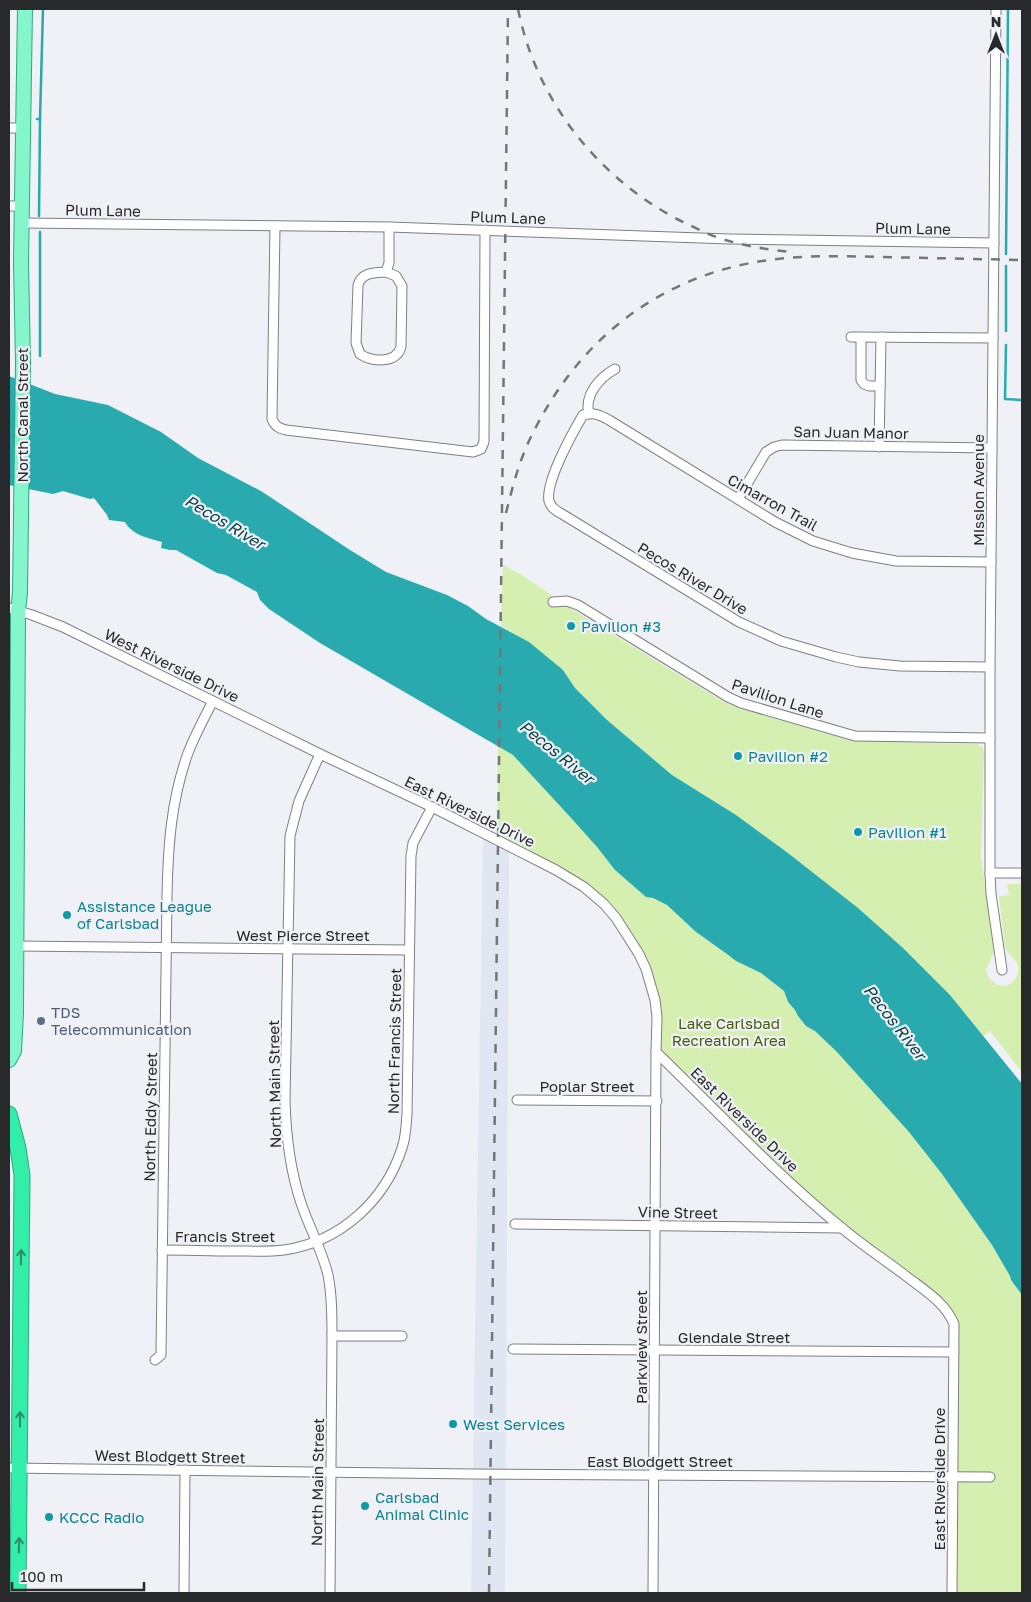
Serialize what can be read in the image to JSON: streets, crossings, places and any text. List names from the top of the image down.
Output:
{
  "streets": {
    "main road": ["North Canal Street"],
    "street": [
      "Plum Lane",
      "San Juan Manor",
      "Mission Avenue",
      "Cimarron Trail",
      "Pecos River Drive",
      "West Riverside Drive",
      "Pavilion Lane",
      "East Riverside Drive",
      "West Pierce Street",
      "North Francis Street",
      "North Main Street",
      "Poplar Street",
      "North Eddy Street",
      "Vine Street",
      "Francis Street",
      "Glendale Street",
      "Parkview Street",
      "West Blodgett Street",
      "East Blodgett Street"
    ]
  },
  "crossings": [
    ["Plum Lane", "North Canal Street"],
    ["Plum Lane", "Mission Avenue"],
    ["North Canal Street", "West Riverside Drive"],
    ["North Canal Street", "West Pierce Street"],
    ["San Juan Manor", "Mission Avenue"],
    ["San Juan Manor", "Cimarron Trail"],
    ["Mission Avenue", "Cimarron Trail"],
    ["Mission Avenue", "Pecos River Drive"],
    ["Mission Avenue", "Pavilion Lane"],
    ["Cimarron Trail", "Pecos River Drive"],
    ["West Riverside Drive", "East Riverside Drive"],
    ["West Riverside Drive", "North Main Street"],
    ["West Riverside Drive", "North Eddy Street"],
    ["East Riverside Drive", "North Francis Street"],
    ["East Riverside Drive", "North Main Street"],
    ["East Riverside Drive", "Vine Street"],
    ["East Riverside Drive", "Glendale Street"],
    ["East Riverside Drive", "Parkview Street"],
    ["East Riverside Drive", "East Blodgett Street"],
    ["West Pierce Street", "North Francis Street"],
    ["West Pierce Street", "North Main Street"],
    ["West Pierce Street", "North Eddy Street"],
    ["North Francis Street", "North Main Street"],
    ["North Francis Street", "Francis Street"],
    ["North Main Street", "Francis Street"],
    ["North Main Street", "West Blodgett Street"],
    ["North Main Street", "East Blodgett Street"],
    ["Poplar Street", "Parkview Street"],
    ["North Eddy Street", "Francis Street"],
    ["Vine Street", "Parkview Street"],
    ["Glendale Street", "Parkview Street"],
    ["Parkview Street", "East Blodgett Street"],
    ["West Blodgett Street", "East Blodgett Street"]
  ],
  "water": ["Pecos River"],
  "parks": ["Lake Carlsbad Recreation Area"],
  "places": [
    "Pavilion #3",
    "Pavilion #2",
    "Pavilion #1",
    "Assistance League of Carlsbad",
    "TDS Telecommunication",
    "West Services",
    "Carlsbad Animal Clinic",
    "KCCC Radio"
  ],
  "scale_bar": "100 m",
  "north": "top"
}
